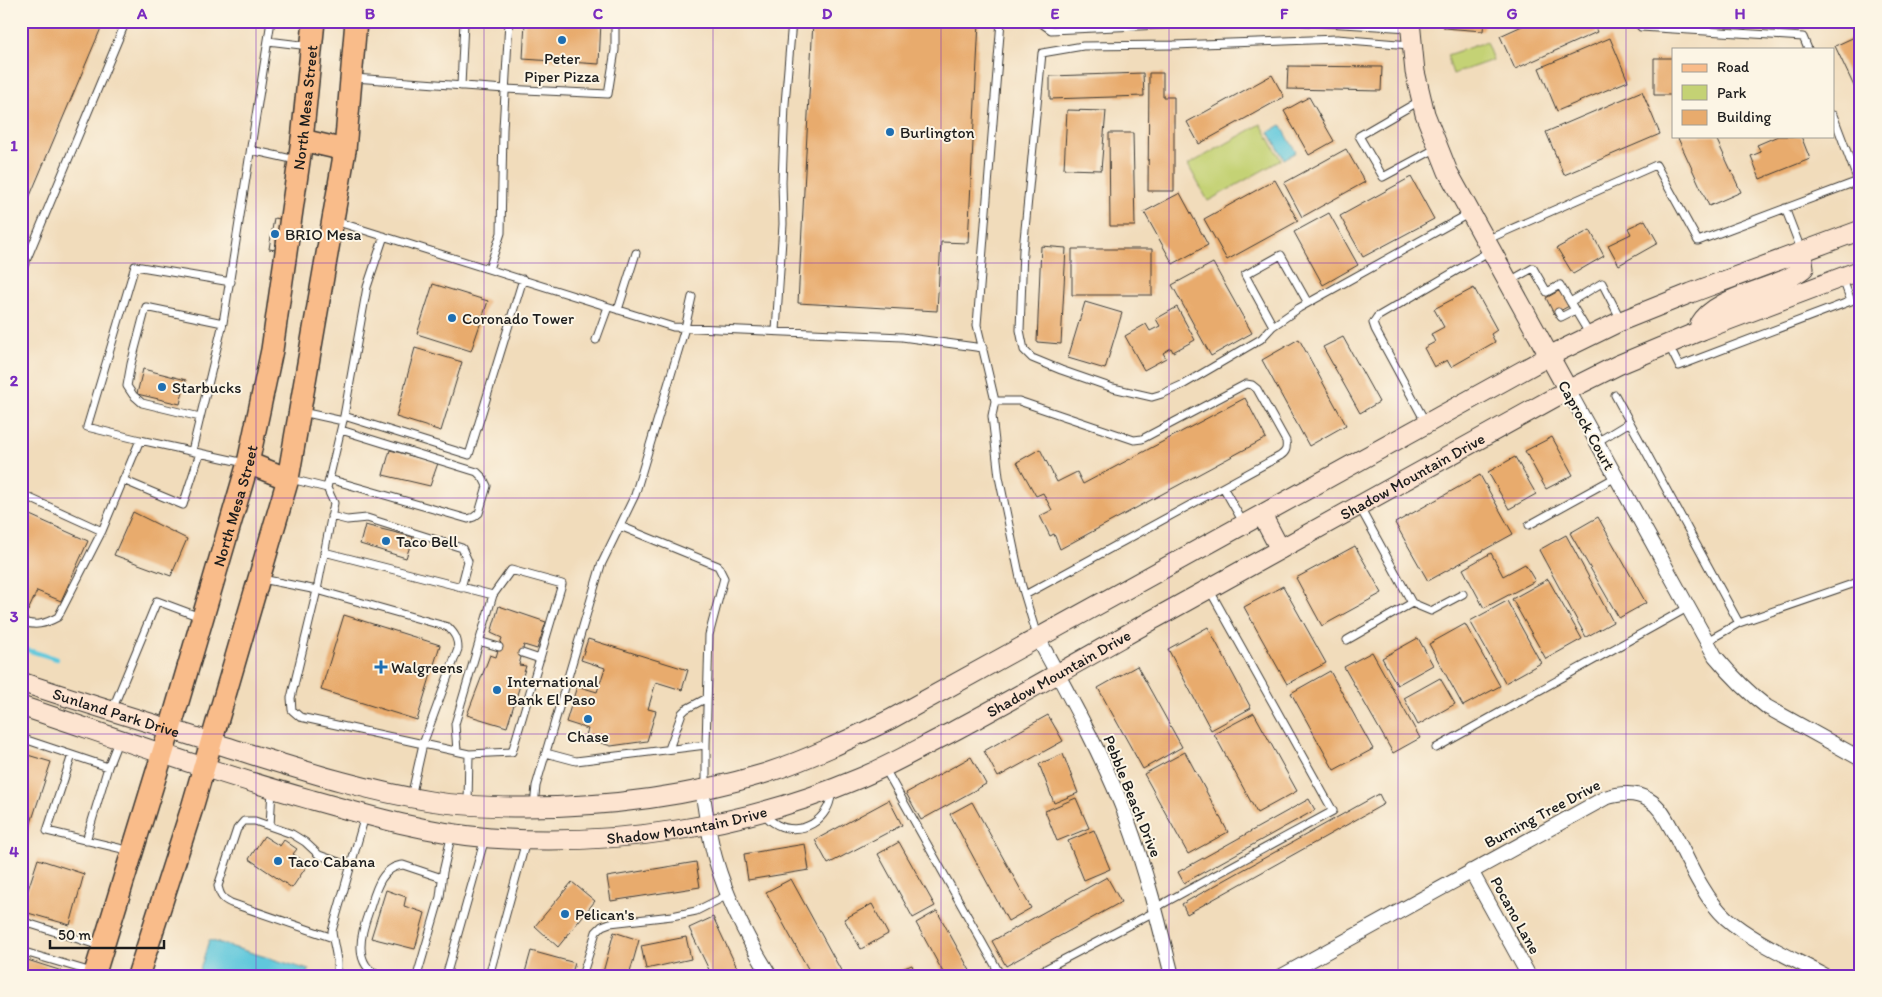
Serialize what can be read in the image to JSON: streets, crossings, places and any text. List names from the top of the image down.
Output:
{
  "streets": {
    "main road": [
      "North Mesa Street",
      "Caprock Court",
      "Shadow Mountain Drive",
      "Sunland Park Drive"
    ],
    "street": ["Pebble Beach Drive", "Burning Tree Drive", "Pocano Lane"]
  },
  "crossings": [
    ["North Mesa Street", "Sunland Park Drive"],
    ["Caprock Court", "Shadow Mountain Drive"],
    ["Shadow Mountain Drive", "Sunland Park Drive"],
    ["Shadow Mountain Drive", "Pebble Beach Drive"],
    ["Burning Tree Drive", "Pocano Lane"]
  ],
  "places": {
    "other": [
      "Peter Piper Pizza",
      "Burlington",
      "BRIO Mesa",
      "Coronado Tower",
      "Starbucks",
      "Taco Bell",
      "International Bank El Paso",
      "Chase",
      "Taco Cabana",
      "Pelican's"
    ],
    "health": ["Walgreens"]
  },
  "legend": ["Road", "Park", "Building"],
  "scale_bar": "50 m",
  "grid": {
    "columns": [
      "A",
      "B",
      "C",
      "D",
      "E",
      "F",
      "G",
      "H"
    ],
    "rows": [
      "1",
      "2",
      "3",
      "4"
    ]
  }
}
